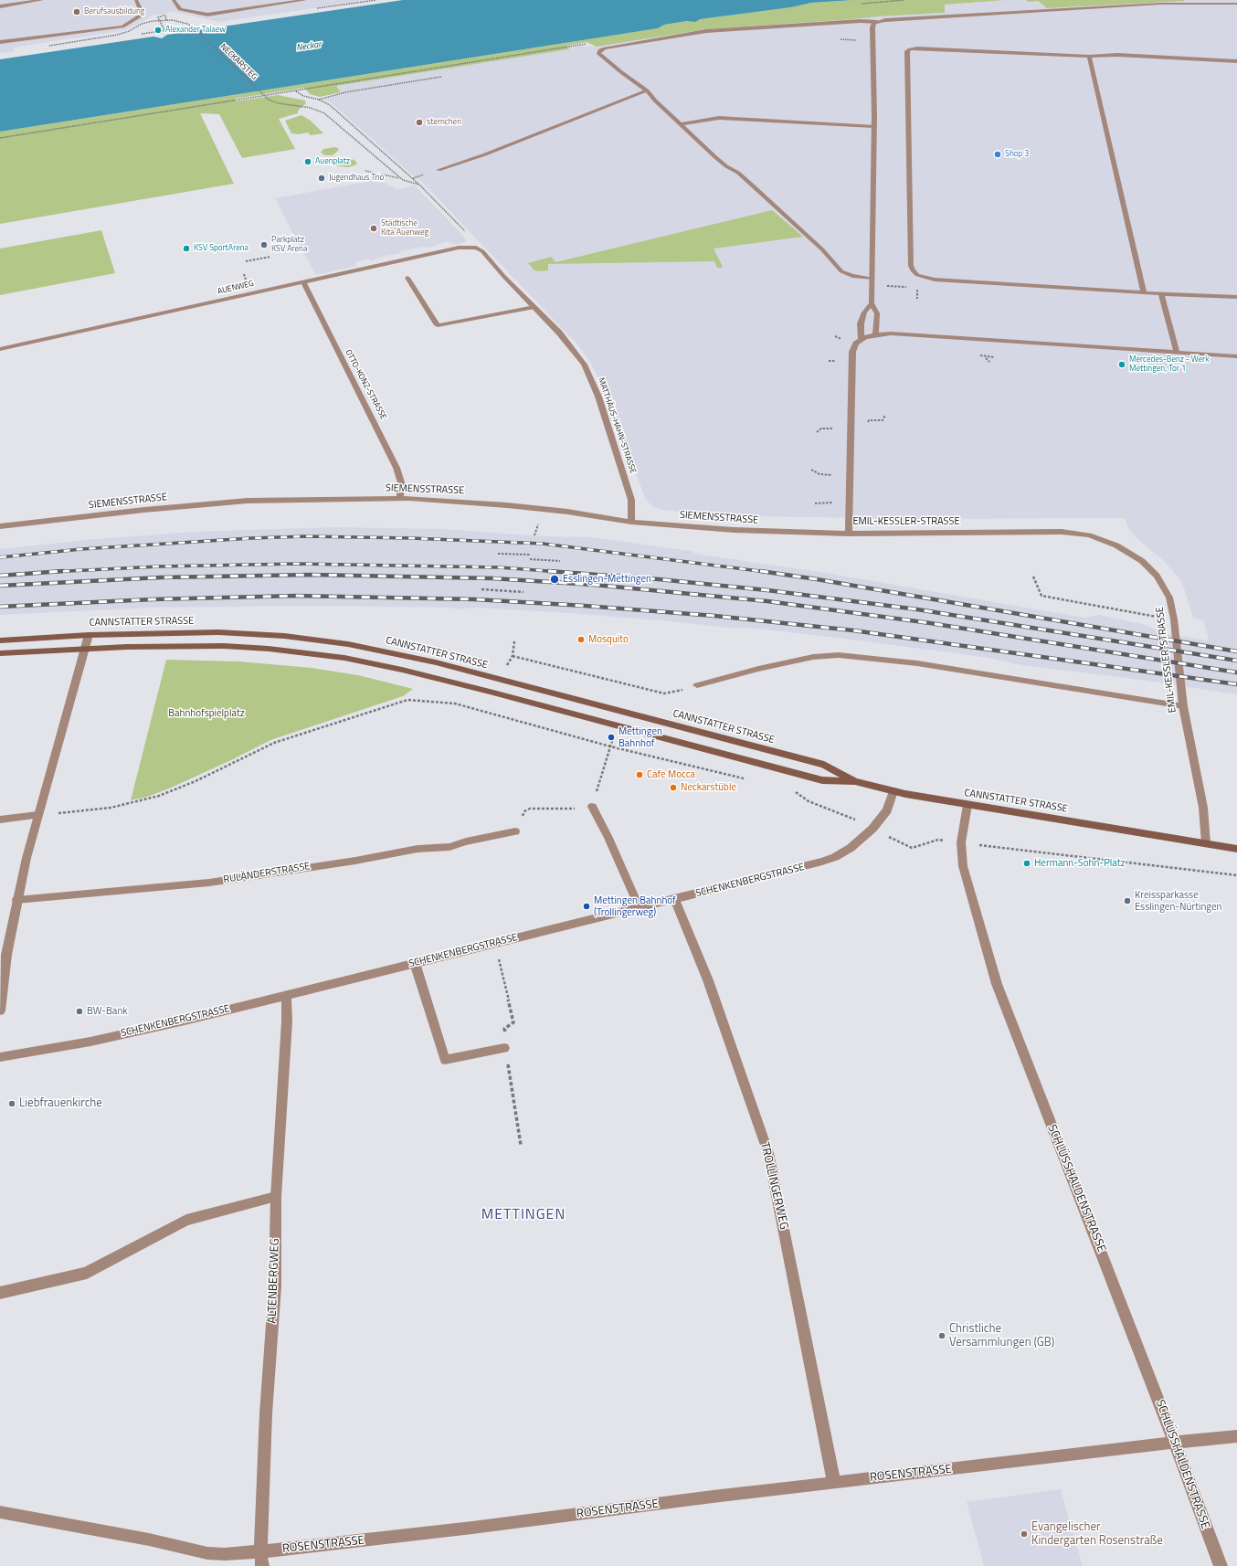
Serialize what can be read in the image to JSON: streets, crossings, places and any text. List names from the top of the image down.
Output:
{
  "streets": {
    "main road": ["CANNSTATTER STRASSE"],
    "street": [
      "AUENWEG",
      "OTTO-KONZ-STRASSE",
      "MATTHÄUS-HAHN-STRASSE",
      "SIEMENSSTRASSE",
      "EMIL-KESSLER-STRASSE",
      "RULÄNDERSTRASSE",
      "SCHENKENBERGSTRASSE",
      "TROLLINGERWEG",
      "SCHLÜSSHALDENSTRASSE",
      "ALTENBERGWEG",
      "ROSENSTRASSE"
    ],
    "path": ["NECKARSTEG"]
  },
  "crossings": [
    ["AUENWEG", "OTTO-KONZ-STRASSE"],
    ["AUENWEG", "MATTHÄUS-HAHN-STRASSE"],
    ["OTTO-KONZ-STRASSE", "SIEMENSSTRASSE"],
    ["MATTHÄUS-HAHN-STRASSE", "SIEMENSSTRASSE"],
    ["SIEMENSSTRASSE", "EMIL-KESSLER-STRASSE"],
    ["EMIL-KESSLER-STRASSE", "CANNSTATTER STRASSE"],
    ["CANNSTATTER STRASSE", "SCHENKENBERGSTRASSE"],
    ["CANNSTATTER STRASSE", "SCHLÜSSHALDENSTRASSE"],
    ["SCHENKENBERGSTRASSE", "TROLLINGERWEG"],
    ["SCHENKENBERGSTRASSE", "ALTENBERGWEG"],
    ["TROLLINGERWEG", "ROSENSTRASSE"],
    ["SCHLÜSSHALDENSTRASSE", "ROSENSTRASSE"],
    ["ALTENBERGWEG", "ROSENSTRASSE"]
  ],
  "districts": ["METTINGEN"],
  "water": ["Neckar"],
  "parks": ["Bahnhofspielplatz"],
  "places": [
    "Berufsausbildung",
    "Alexander Talaew",
    "sternchen",
    "Shop 3",
    "Auenplatz",
    "Jugendhaus Trio",
    "Städtische Kita Auenweg",
    "Parkplatz KSV Arena",
    "KSV SportArena",
    "Mercedes-Benz - Werk Mettingen, Tor 1",
    "Esslingen-Mettingen",
    "Mosquito",
    "Mettingen Bahnhof",
    "Cafe Mocca",
    "Neckarstüble",
    "Hermann-Sohn-Platz",
    "Kreissparkasse Esslingen-Nürtingen",
    "Mettingen Bahnhof (Trollingerweg)",
    "BW-Bank",
    "Liebfrauenkirche",
    "Christliche Versammlungen (GB)",
    "Evangelischer Kindergarten Rosenstraße"
  ]
}
